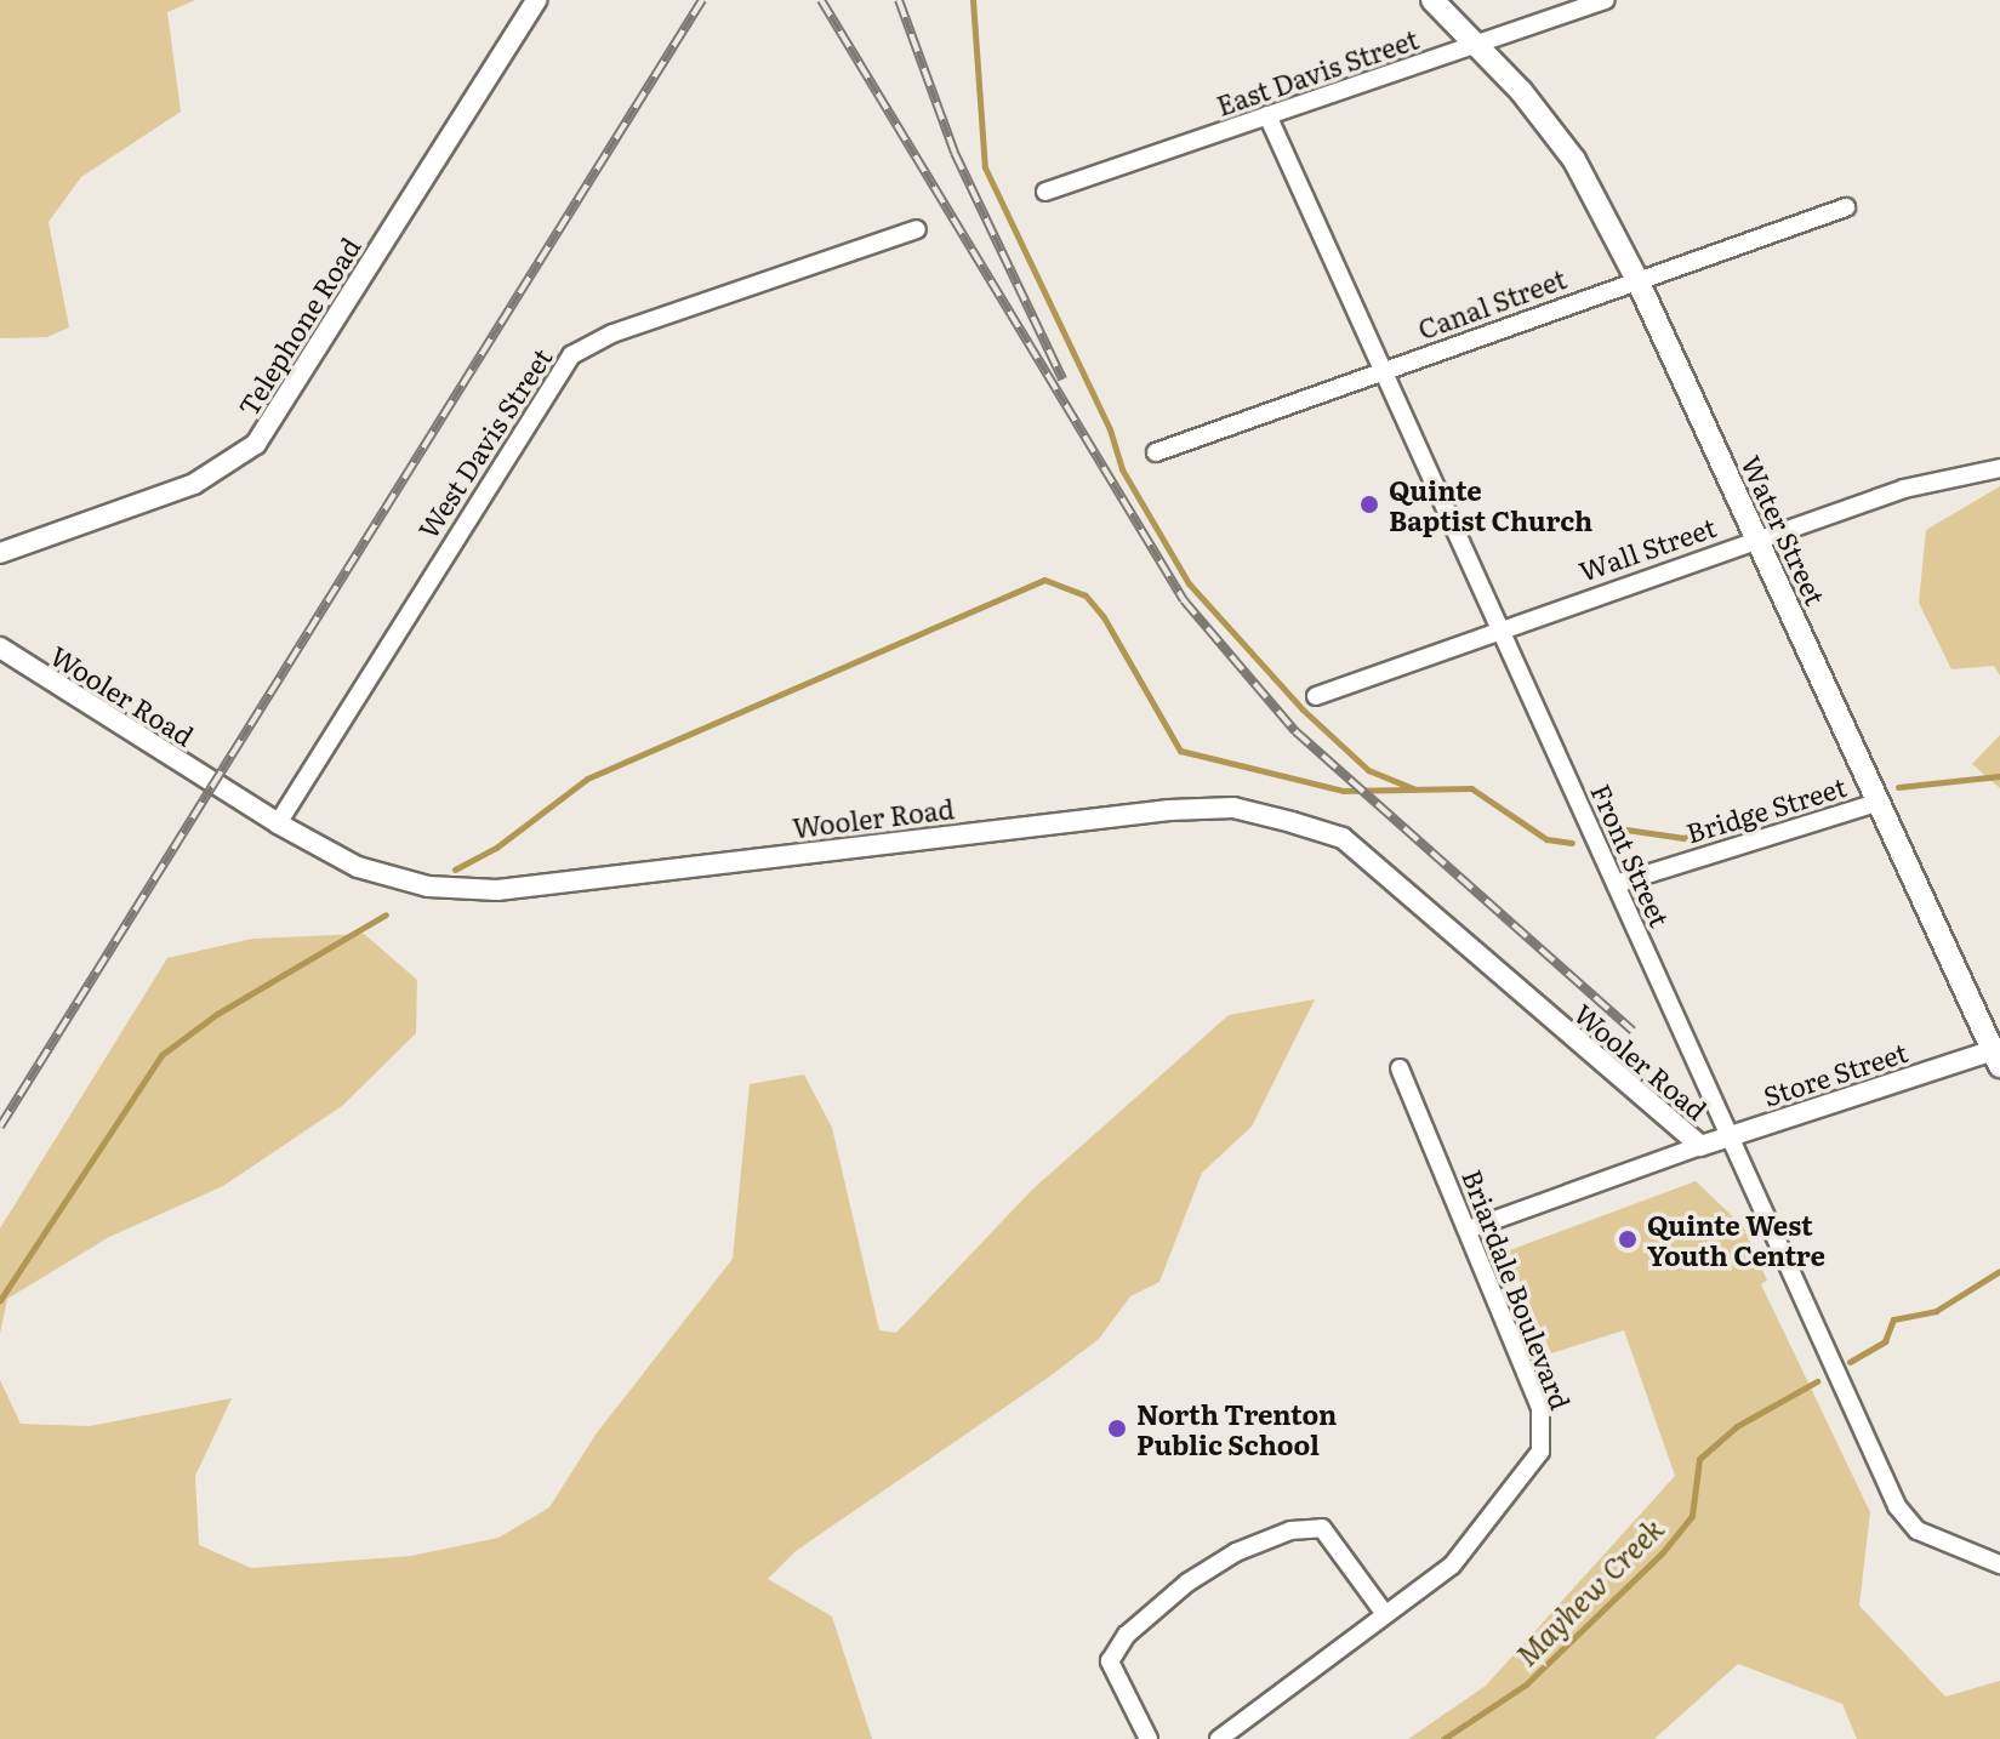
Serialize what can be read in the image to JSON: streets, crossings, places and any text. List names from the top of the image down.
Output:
{
  "streets": {
    "main road": ["Water Street"],
    "street": [
      "East Davis Street",
      "Canal Street",
      "Telephone Road",
      "West Davis Street",
      "Wall Street",
      "Wooler Road",
      "Bridge Street",
      "Front Street",
      "Store Street",
      "Briardale Boulevard"
    ]
  },
  "crossings": [
    ["East Davis Street", "Water Street"],
    ["East Davis Street", "Front Street"],
    ["Canal Street", "Water Street"],
    ["Canal Street", "Front Street"],
    ["West Davis Street", "Wooler Road"],
    ["Water Street", "Wall Street"],
    ["Water Street", "Bridge Street"],
    ["Water Street", "Store Street"],
    ["Wall Street", "Front Street"],
    ["Wooler Road", "Store Street"],
    ["Bridge Street", "Front Street"],
    ["Front Street", "Store Street"],
    ["Store Street", "Briardale Boulevard"]
  ],
  "water": ["Mayhew Creek"],
  "places": ["Quinte Baptist Church", "Quinte West Youth Centre", "North Trenton Public School"]
}
